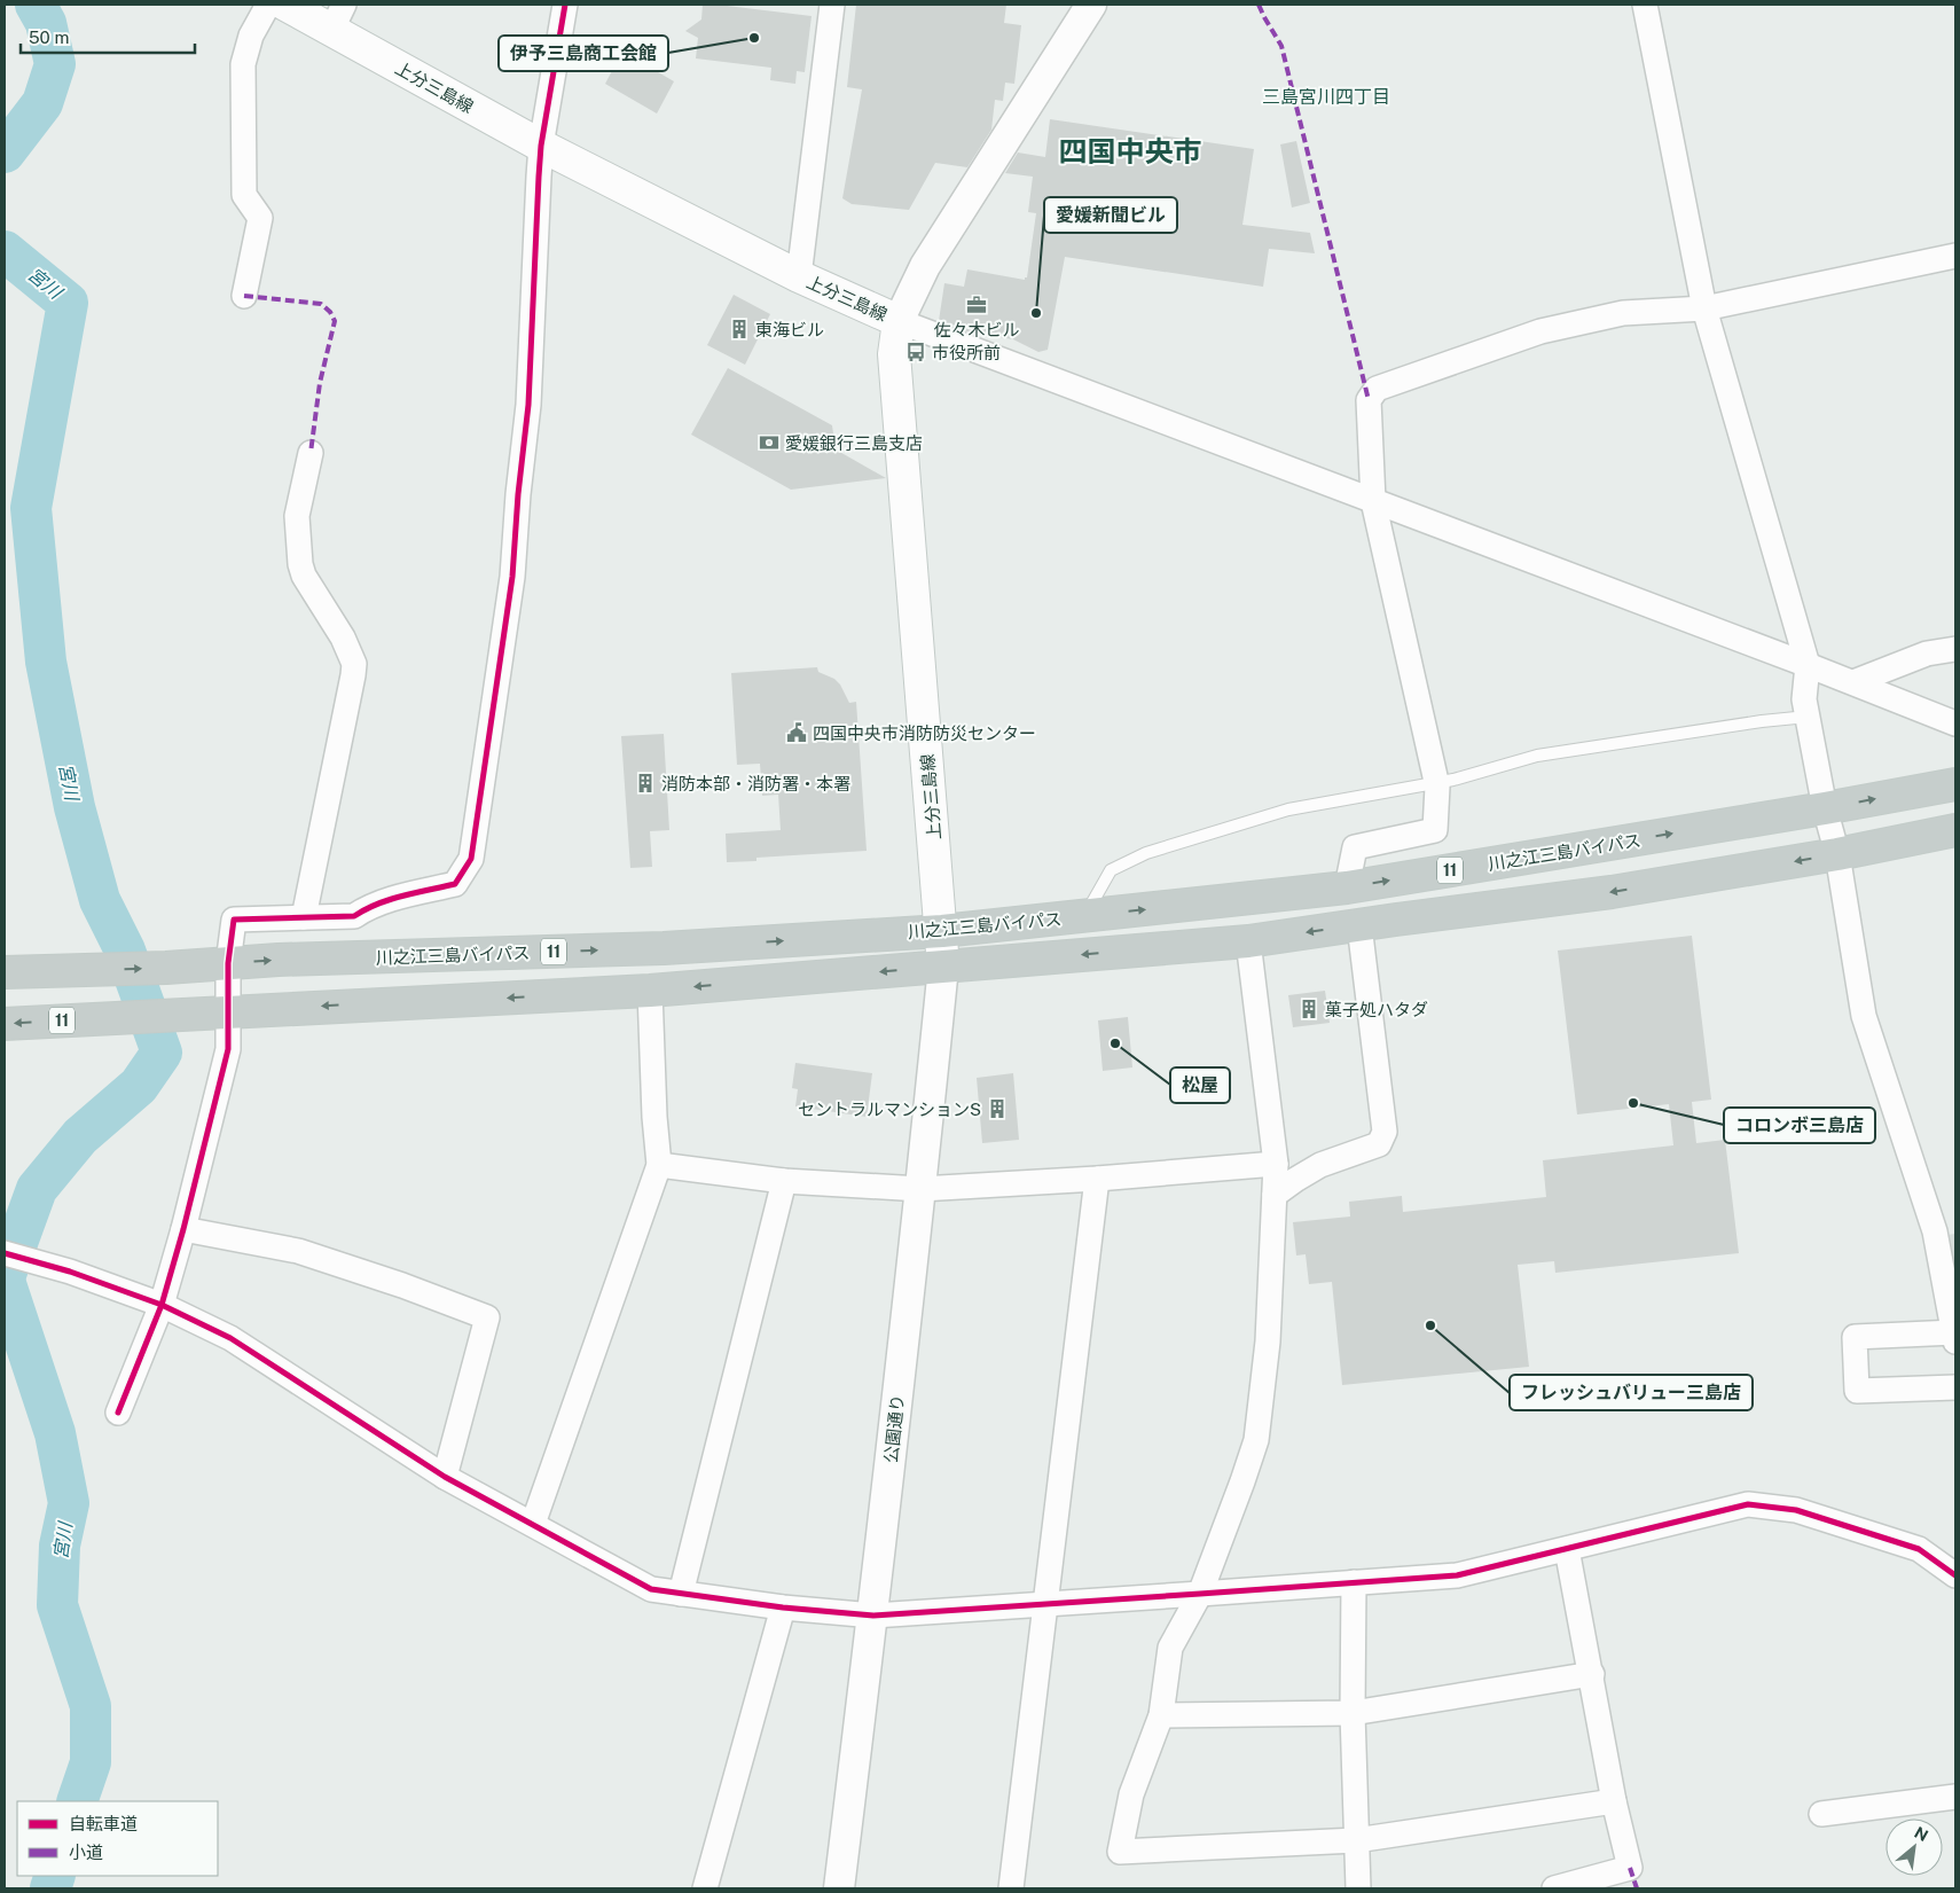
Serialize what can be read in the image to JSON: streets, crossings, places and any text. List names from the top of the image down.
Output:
{
  "streets": {
    "highway": ["川之江三島バイパス", "11"],
    "main road": ["上分三島線"],
    "street": ["公園通り"]
  },
  "crossings": [
    ["上分三島線", "川之江三島バイパス"],
    ["上分三島線", "11"],
    ["上分三島線", "公園通り"],
    ["11", "公園通り"]
  ],
  "districts": ["三島宮川四丁目", "四国中央市"],
  "water": ["宮川"],
  "places": {
    "other": [
      "伊予三島商工会館",
      "愛媛新聞ビル",
      "松屋",
      "コロンボ三島店",
      "フレッシュバリュー三島店"
    ],
    "office": ["佐々木ビル"],
    "building": [
      "東海ビル",
      "消防本部・消防署・本署",
      "菓子処ハタダ",
      "セントラルマンションS"
    ],
    "bus stop": ["市役所前"],
    "bank": ["愛媛銀行三島支店"],
    "public building": ["四国中央市消防防災センター"]
  },
  "legend": ["自転車道", "小道"],
  "scale_bar": "50 m",
  "north": "top right"
}
